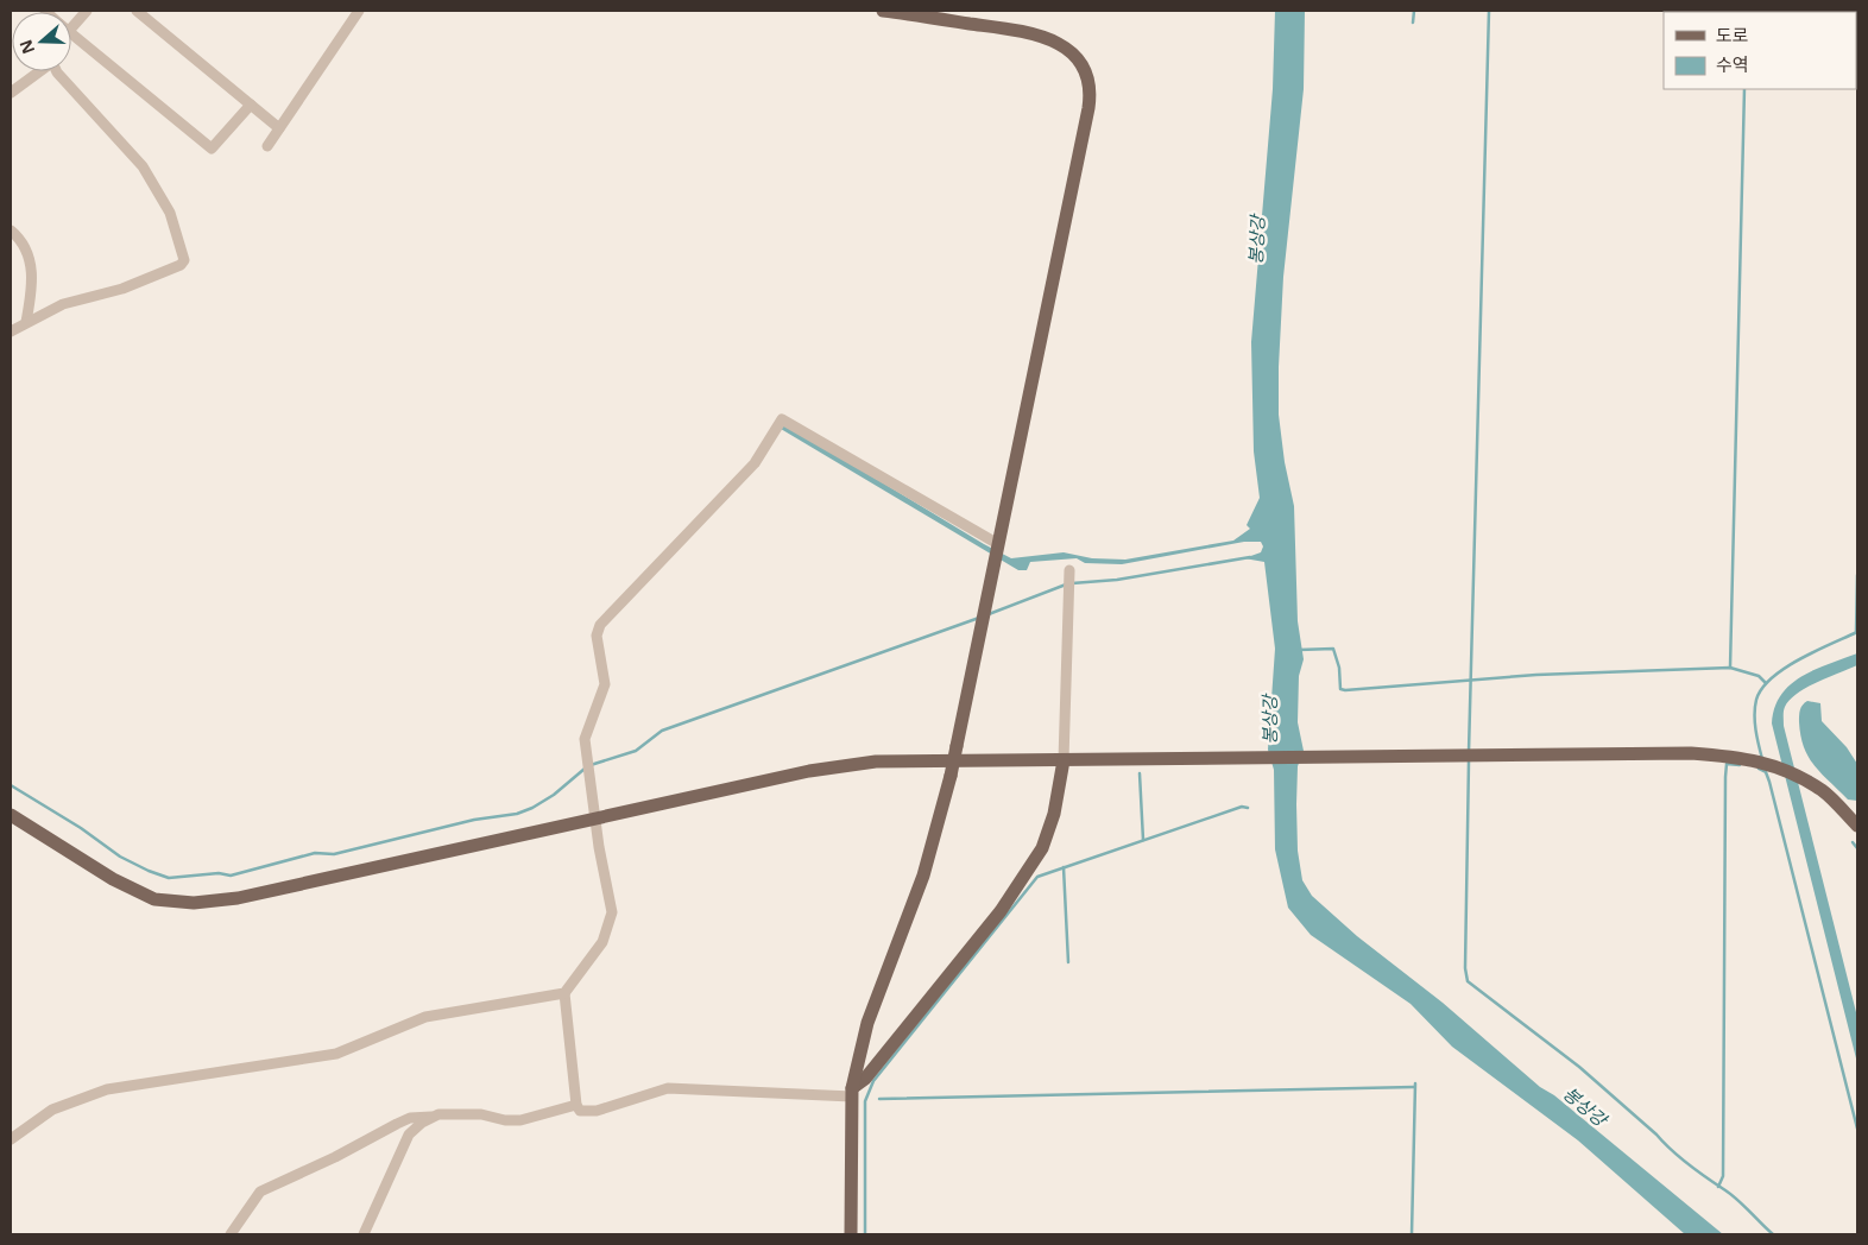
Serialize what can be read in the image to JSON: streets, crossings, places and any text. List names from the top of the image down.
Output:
{
  "water": ["봉상강"],
  "legend": ["도로", "수역"],
  "north": "left"
}
